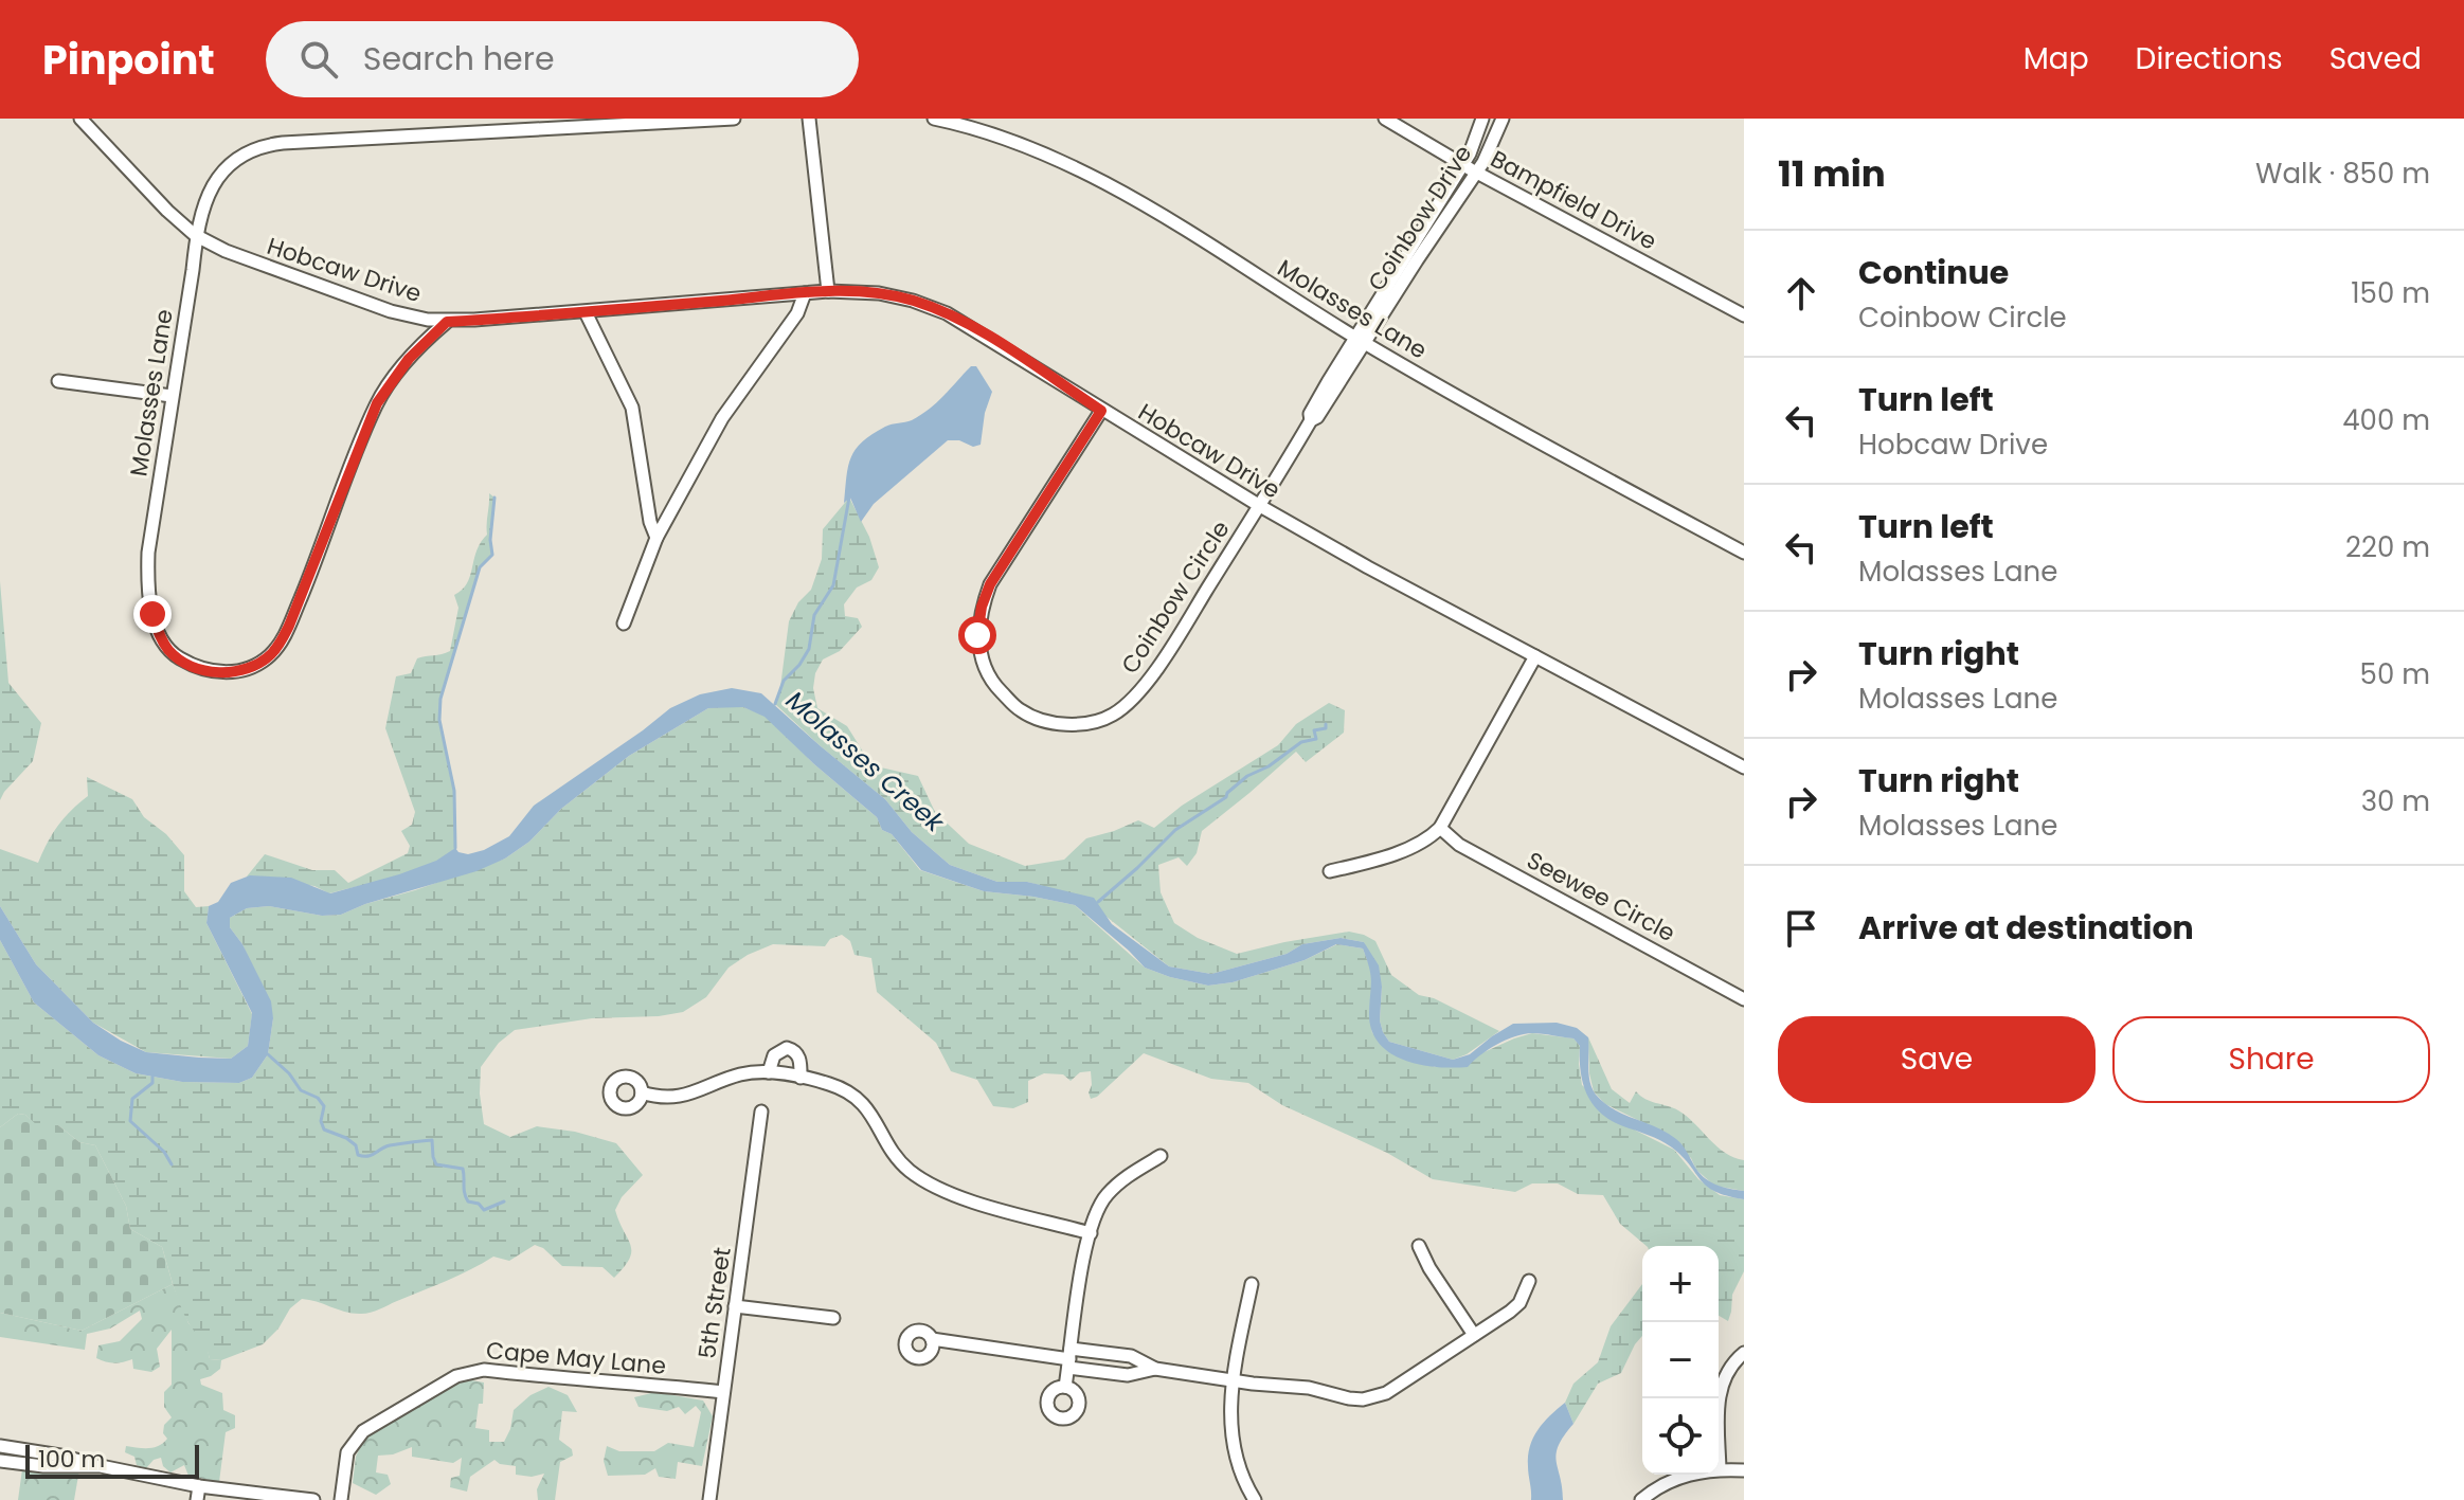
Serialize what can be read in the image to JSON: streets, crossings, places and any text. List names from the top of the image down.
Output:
{
  "streets": {
    "street": [
      "Bampfield Drive",
      "Coinbow Drive",
      "Hobcaw Drive",
      "Molasses Lane",
      "Coinbow Circle",
      "Seewee Circle",
      "5th Street",
      "Cape May Lane"
    ]
  },
  "crossings": [
    ["Bampfield Drive", "Coinbow Drive"],
    ["Coinbow Drive", "Hobcaw Drive"],
    ["Coinbow Drive", "Molasses Lane"],
    ["Coinbow Drive", "Coinbow Circle"],
    ["Hobcaw Drive", "Molasses Lane"],
    ["Hobcaw Drive", "Coinbow Circle"],
    ["5th Street", "Cape May Lane"]
  ],
  "water": ["Molasses Creek"],
  "scale_bar": "100 m",
  "page": {
    "header": "Pinpoint",
    "search": "Search here",
    "nav": ["Map", "Directions", "Saved"],
    "heading": ["11 min", "Walk · 850 m"],
    "list": [
      ["Continue", "Coinbow Circle", "150 m"],
      ["Turn left", "Hobcaw Drive", "400 m"],
      ["Turn left", "Molasses Lane", "220 m"],
      ["Turn right", "Molasses Lane", "50 m"],
      ["Turn right", "Molasses Lane", "30 m"],
      "Arrive at destination"
    ],
    "buttons": ["Save", "Share"],
    "map_buttons": ["+", "−"],
    "scale": "100 m"
  }
}
